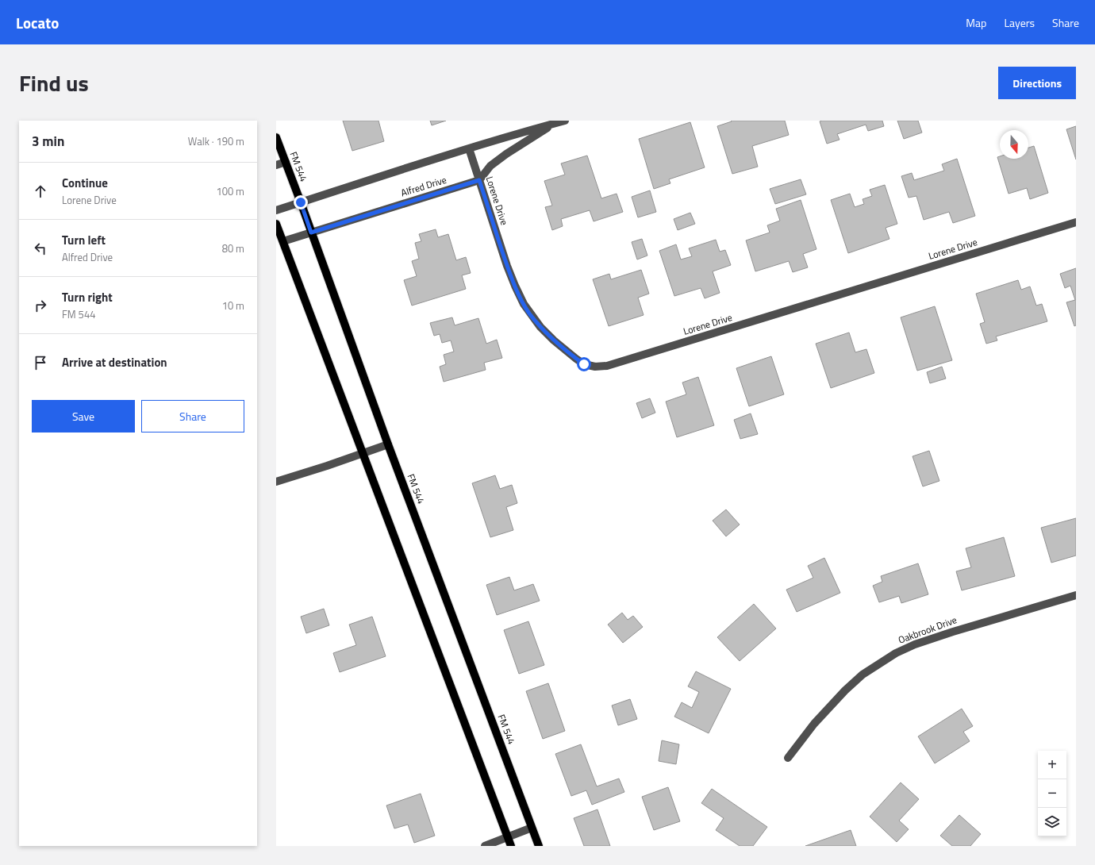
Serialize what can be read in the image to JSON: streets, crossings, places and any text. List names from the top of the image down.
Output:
{
  "streets": {
    "main road": ["FM 544"],
    "street": ["Alfred Drive", "Lorene Drive", "Oakbrook Drive"]
  },
  "crossings": [
    ["FM 544", "Alfred Drive"],
    ["Alfred Drive", "Lorene Drive"]
  ],
  "north": "bottom",
  "page": {
    "header": "Locato",
    "nav": ["Map", "Layers", "Share"],
    "title": "Find us",
    "buttons": [
      "Directions",
      ["Save", "Share"]
    ],
    "heading": ["3 min", "Walk · 190 m"],
    "list": [
      ["Continue", "Lorene Drive", "100 m"],
      ["Turn left", "Alfred Drive", "80 m"],
      ["Turn right", "FM 544", "10 m"],
      "Arrive at destination"
    ],
    "map_buttons": ["+", "−"]
  }
}
